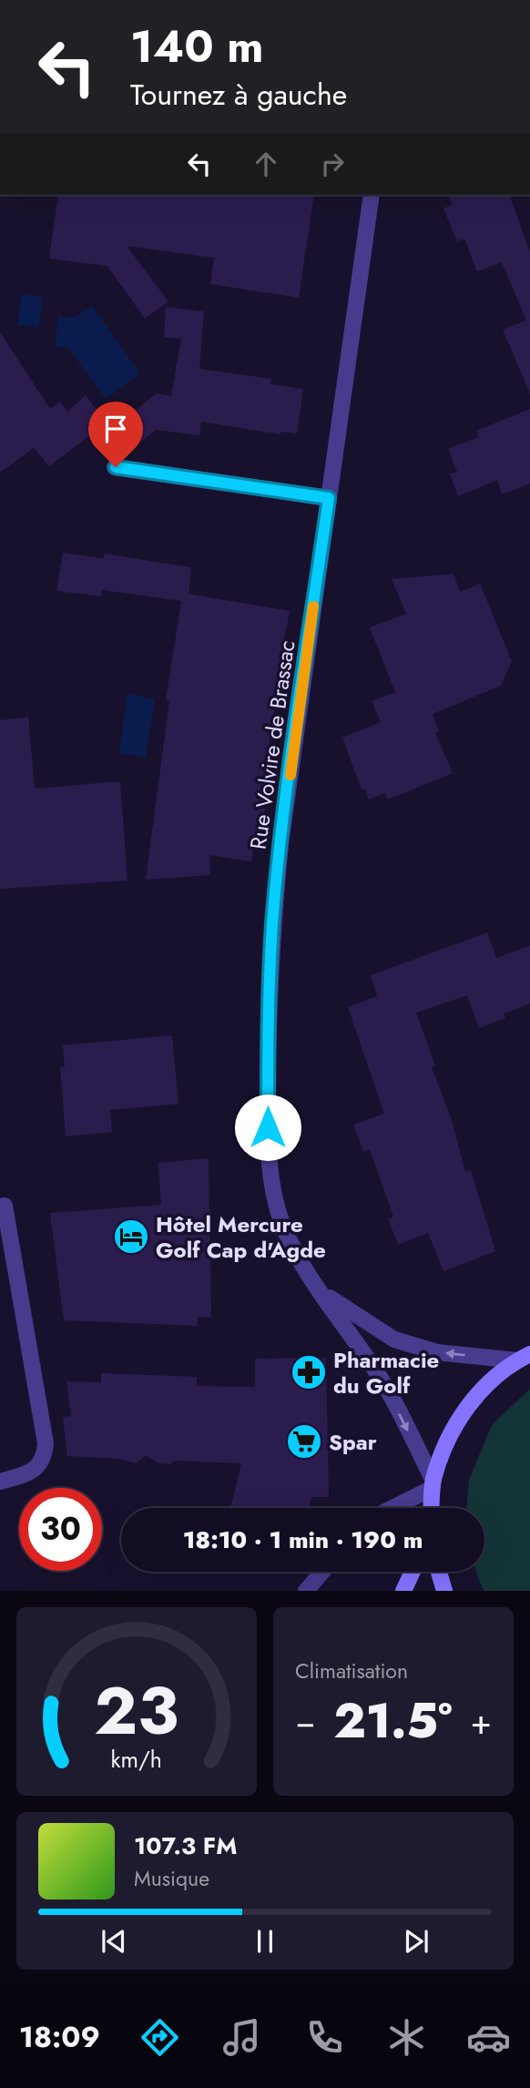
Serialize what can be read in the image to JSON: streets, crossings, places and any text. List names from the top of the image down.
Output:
{
  "streets": {
    "street": ["Rue Volvire de Brassac"]
  },
  "places": {
    "hotel": ["Hôtel Mercure Golf Cap d'Agde"],
    "pharmacy": ["Pharmacie du Golf"],
    "supermarket": ["Spar"]
  },
  "page": {
    "turn": ["140 m", "Tournez à gauche"],
    "limit": "30",
    "trip": "18:10 · 1 min · 190 m",
    "tile": "Climatisation",
    "heat": ["−", "21.5°", "+"],
    "song": ["107.3 FM", "Musique"],
    "tabs": "18:09",
    "gauge": ["23", "km/h"]
  }
}
